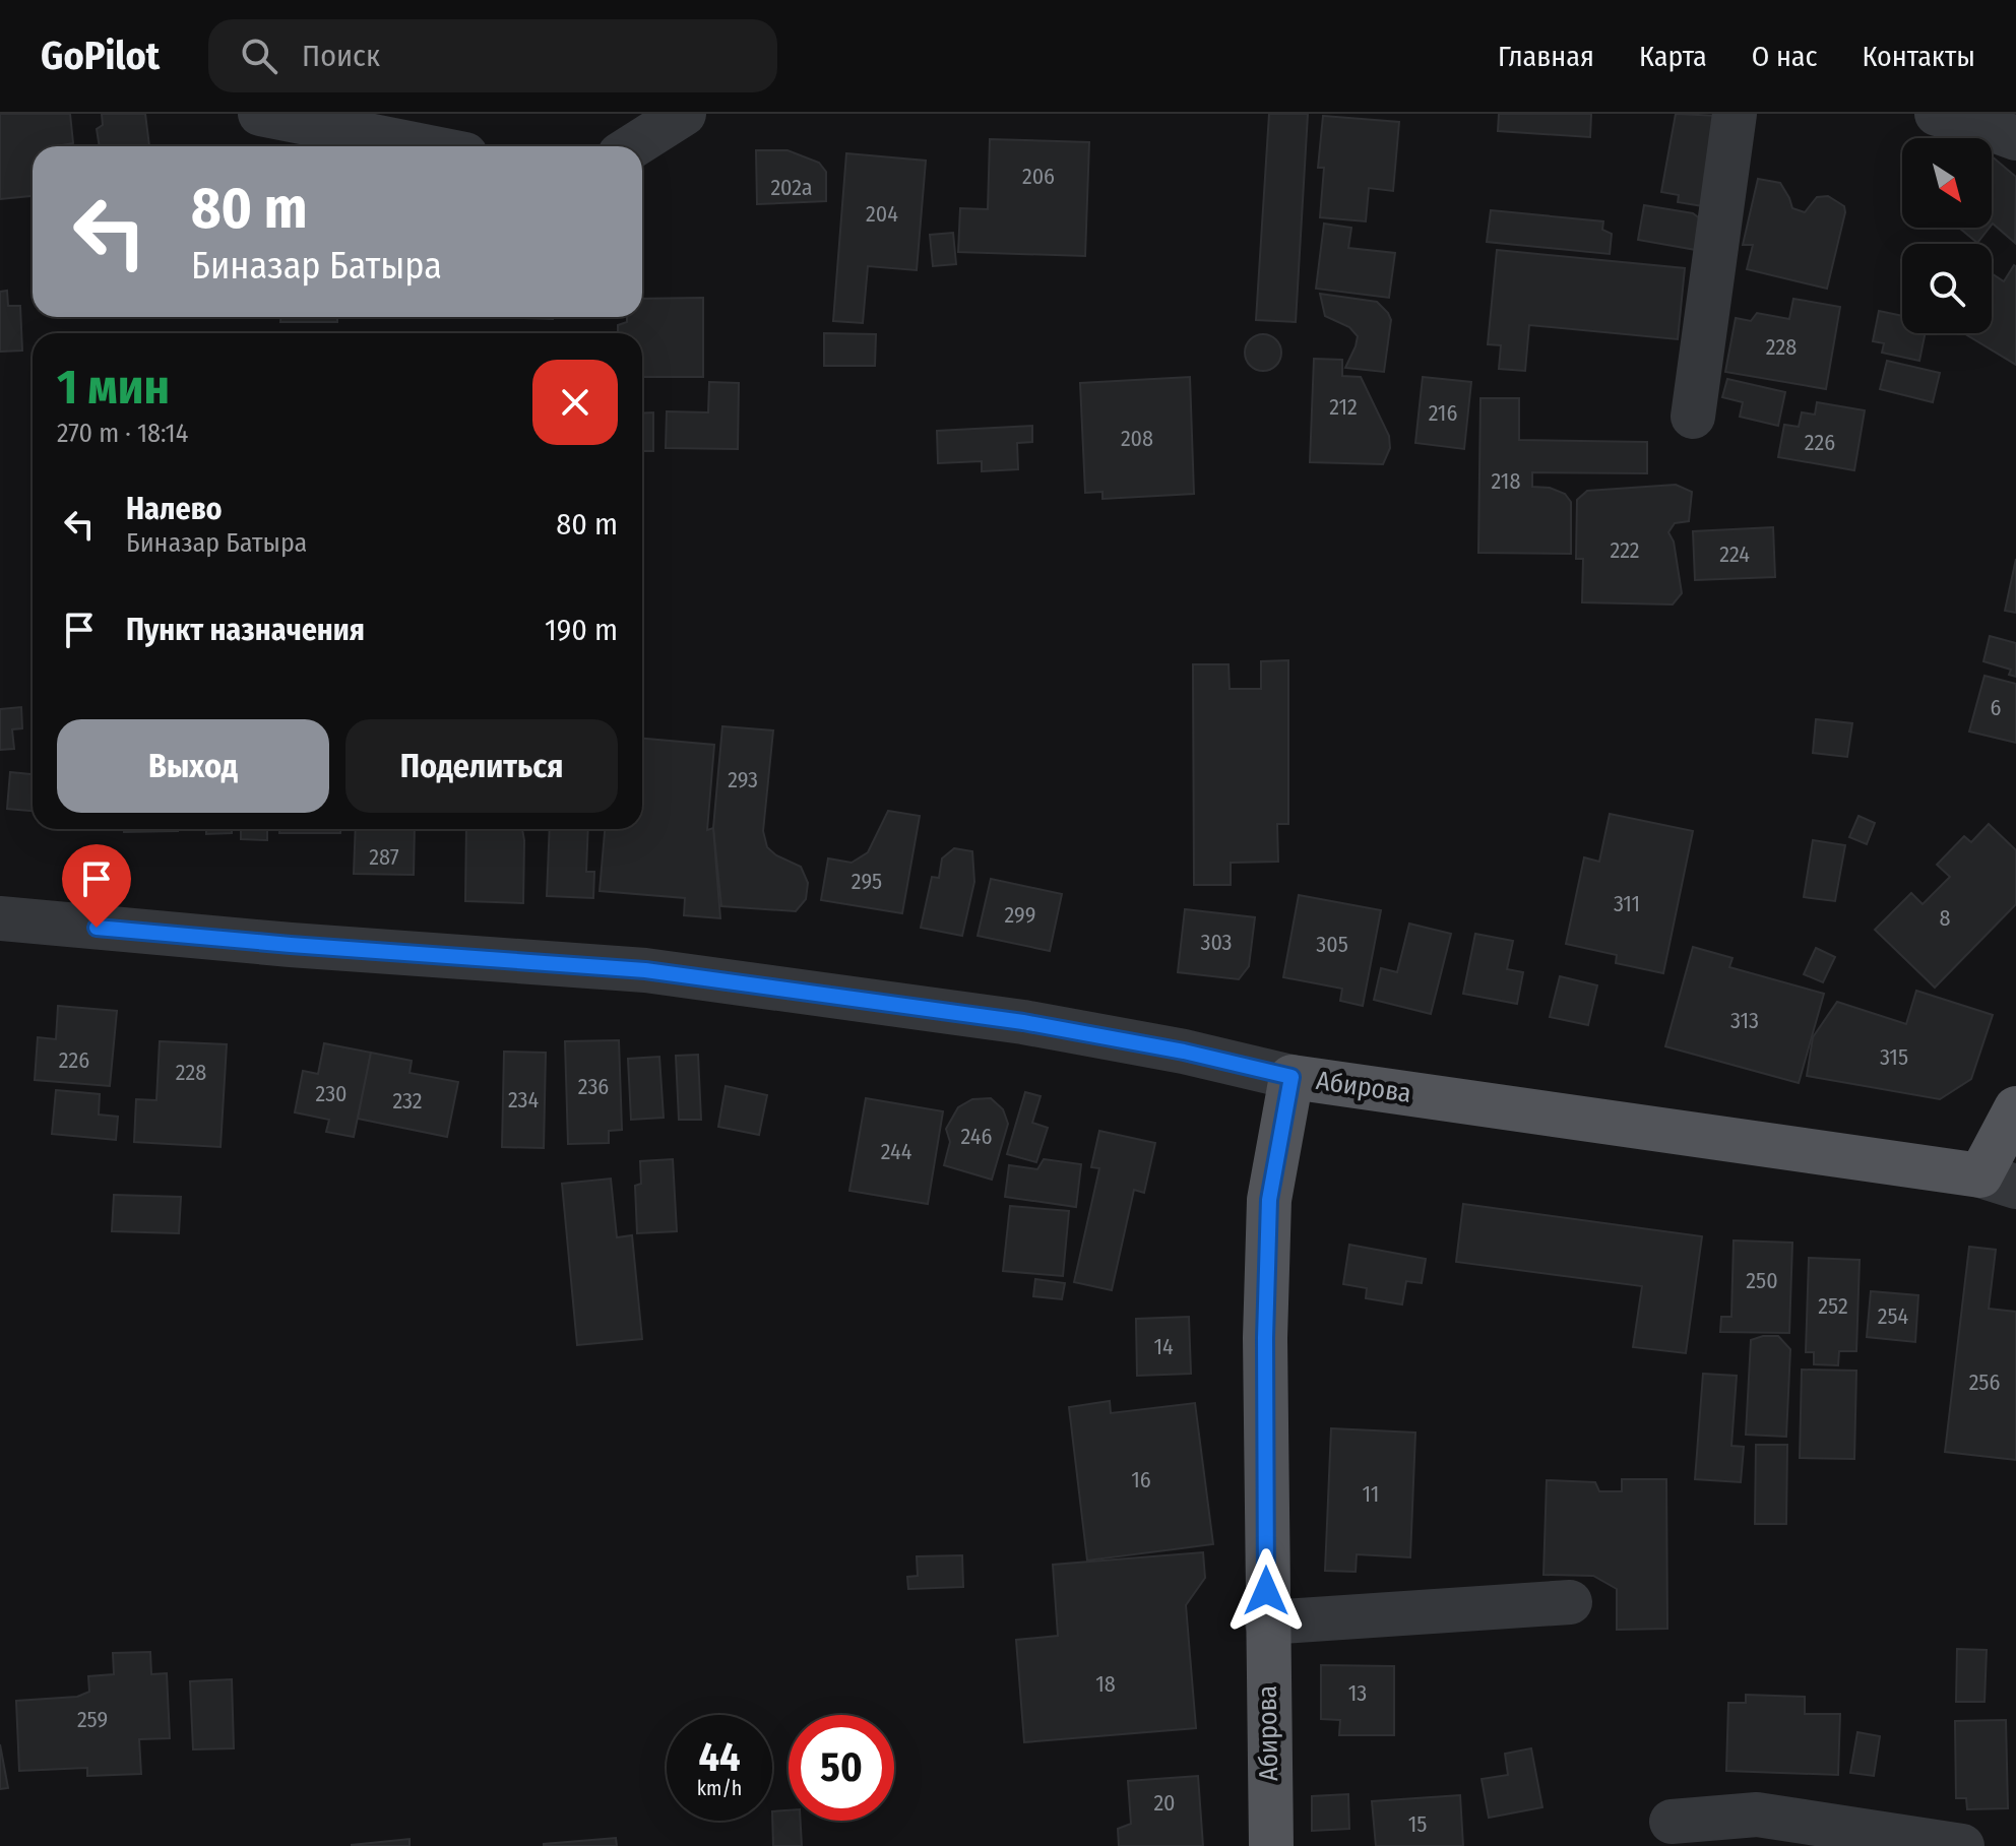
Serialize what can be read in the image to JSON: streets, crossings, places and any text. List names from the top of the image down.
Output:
{
  "streets": {
    "main road": ["Абирова"]
  },
  "house_numbers": [
    "206",
    "202а",
    "204",
    "228",
    "212",
    "216",
    "208",
    "226",
    "218",
    "222",
    "224",
    "6",
    "293",
    "287",
    "295",
    "311",
    "299",
    "8",
    "303",
    "305",
    "313",
    "315",
    "226",
    "228",
    "236",
    "230",
    "234",
    "232",
    "246",
    "244",
    "250",
    "252",
    "254",
    "14",
    "256",
    "16",
    "11",
    "18",
    "13",
    "259",
    "20",
    "15"
  ],
  "north": "bottom right",
  "page": {
    "header": "GoPilot",
    "search": "Поиск",
    "nav": [
      "Главная",
      "Карта",
      "О нас",
      "Контакты"
    ],
    "turn": ["80 m", "Биназар Батыра"],
    "heading": ["1 мин", "270 m · 18:14"],
    "list": [
      {
        "name": "Налево",
        "note": "Биназар Батыра",
        "value": "80 m"
      },
      {
        "name": "Пункт назначения",
        "value": "190 m"
      }
    ],
    "buttons": ["Выход", "Поделиться"],
    "speed": "44 km/h",
    "limit": "50"
  }
}
